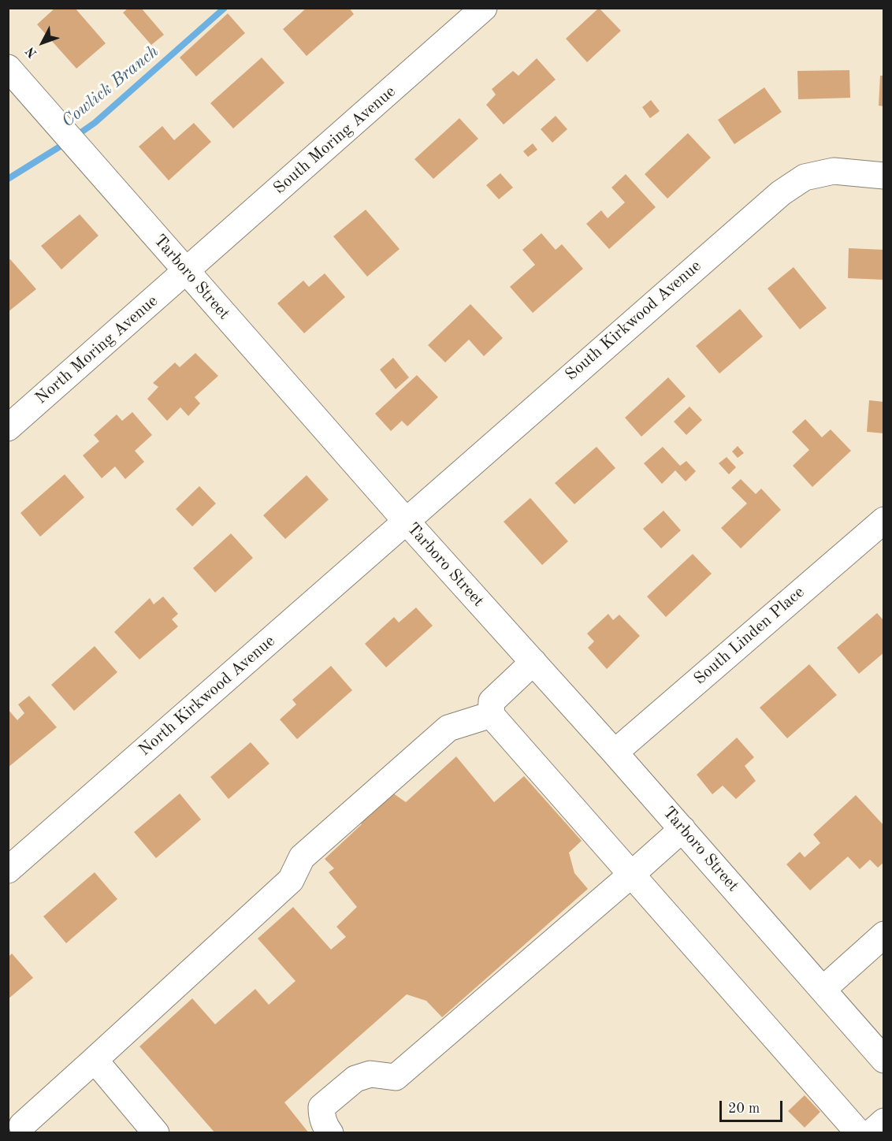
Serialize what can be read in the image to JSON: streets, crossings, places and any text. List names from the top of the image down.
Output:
{
  "streets": {
    "street": [
      "South Moring Avenue",
      "Tarboro Street",
      "South Kirkwood Avenue",
      "North Moring Avenue",
      "South Linden Place",
      "North Kirkwood Avenue"
    ]
  },
  "crossings": [
    ["South Moring Avenue", "Tarboro Street"],
    ["South Moring Avenue", "North Moring Avenue"],
    ["Tarboro Street", "South Kirkwood Avenue"],
    ["Tarboro Street", "North Moring Avenue"],
    ["Tarboro Street", "South Linden Place"],
    ["Tarboro Street", "North Kirkwood Avenue"],
    ["South Kirkwood Avenue", "North Kirkwood Avenue"]
  ],
  "water": ["Cowlick Branch"],
  "scale_bar": "20 m",
  "north": "bottom left"
}
